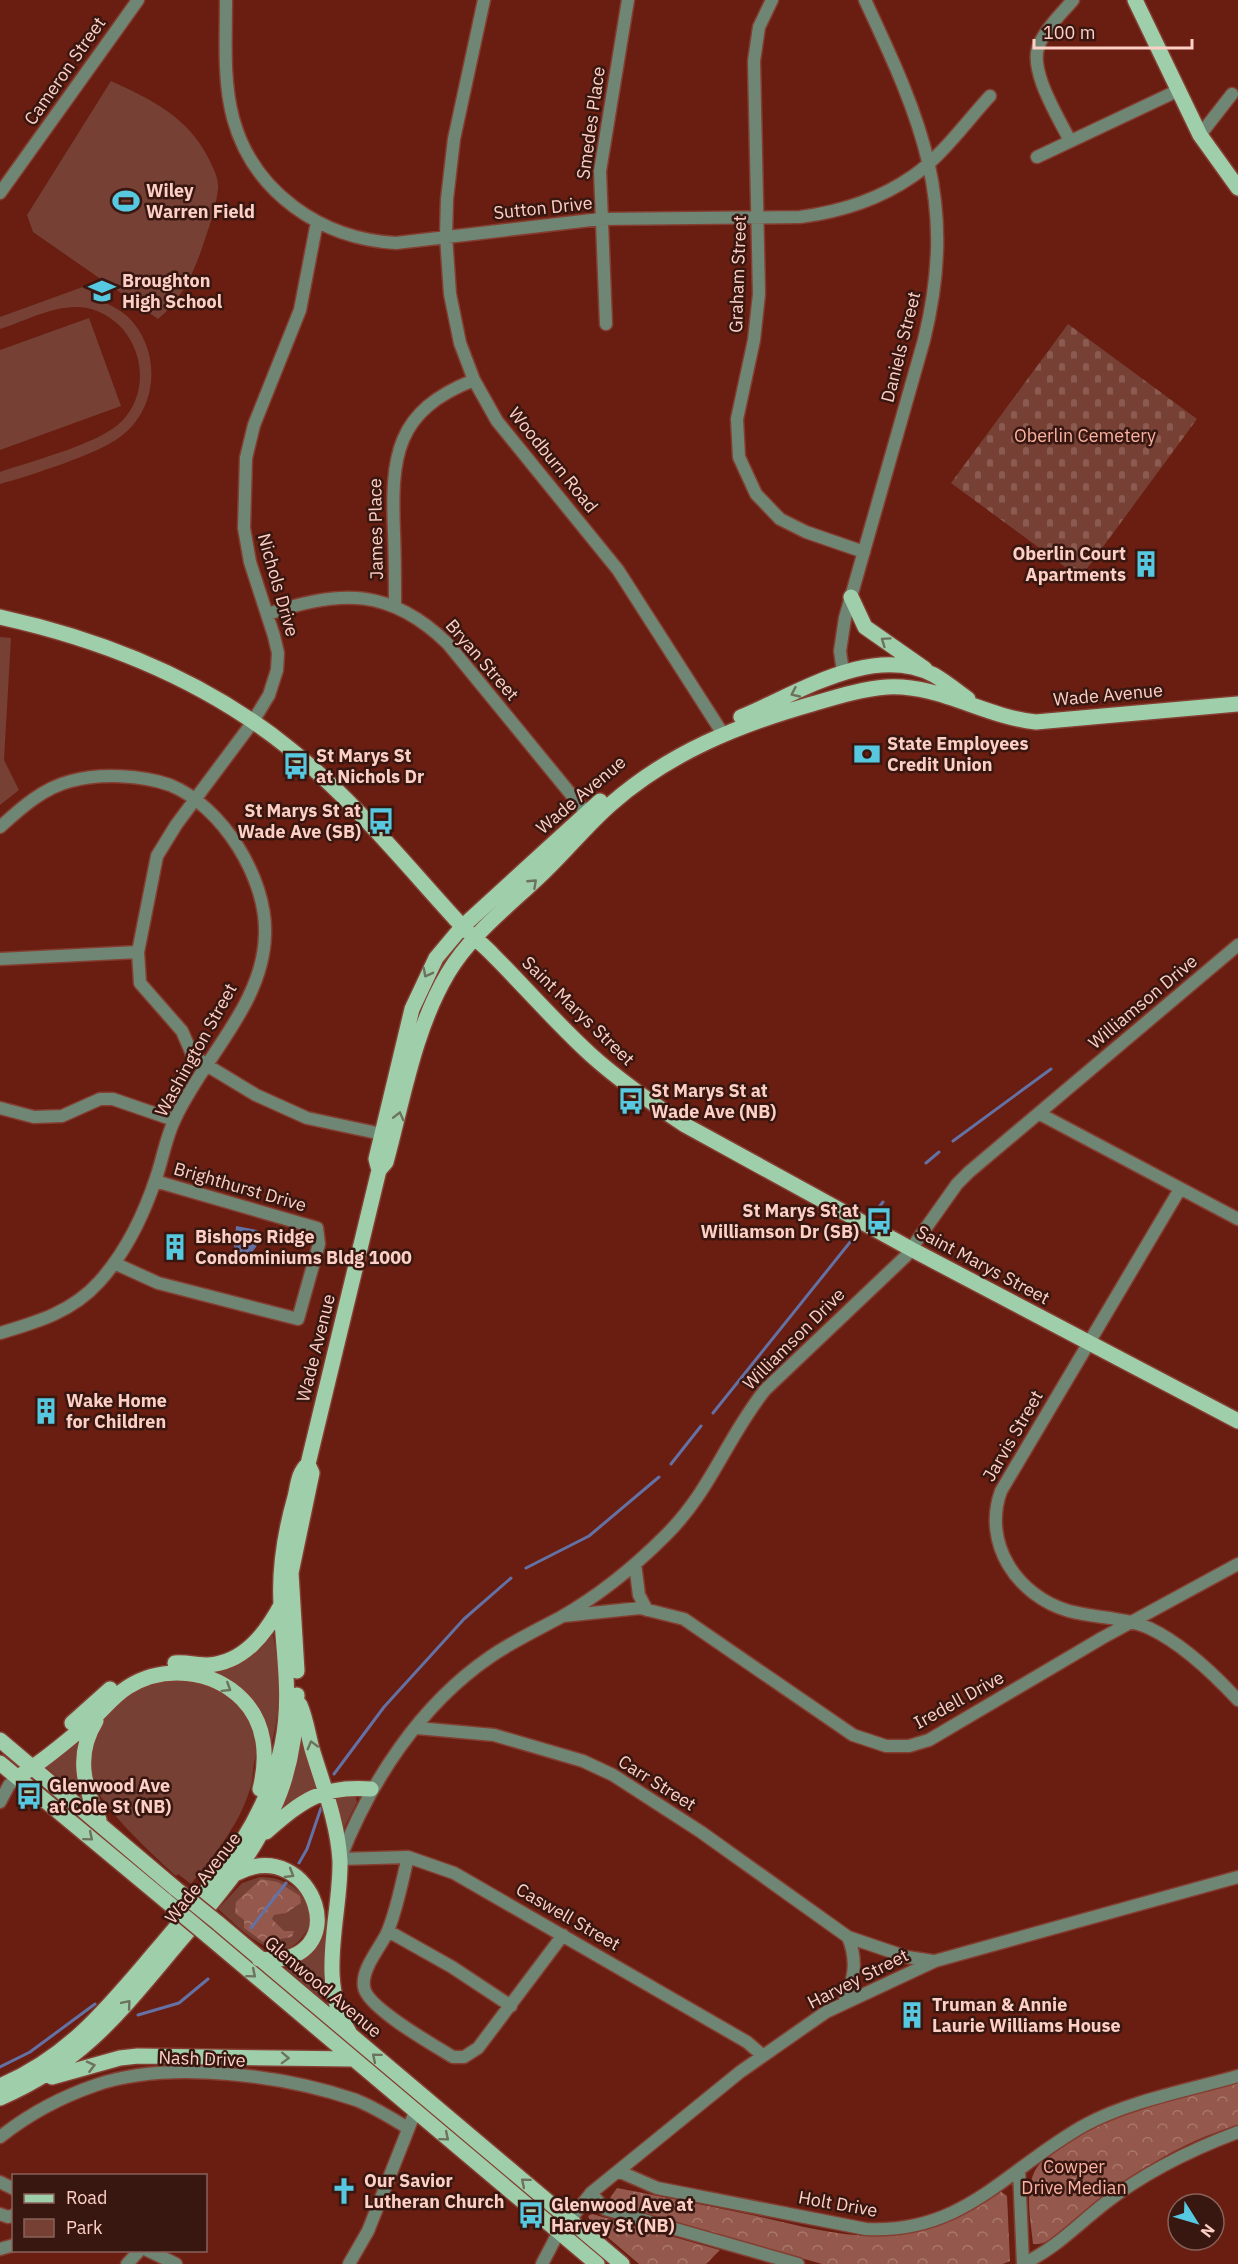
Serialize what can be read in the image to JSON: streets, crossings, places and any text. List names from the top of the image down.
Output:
{
  "streets": {
    "main road": ["Wade Avenue", "Saint Marys Street", "Glenwood Avenue"],
    "street": [
      "Cameron Street",
      "Smedes Place",
      "Sutton Drive",
      "Graham Street",
      "Daniels Street",
      "Woodburn Road",
      "James Place",
      "Nichols Drive",
      "Bryan Street",
      "Williamson Drive",
      "Washington Street",
      "Brighthurst Drive",
      "Jarvis Street",
      "Iredell Drive",
      "Carr Street",
      "Caswell Street",
      "Harvey Street",
      "Nash Drive",
      "Holt Drive"
    ]
  },
  "crossings": [
    ["Smedes Place", "Sutton Drive"],
    ["Sutton Drive", "Graham Street"],
    ["Sutton Drive", "Daniels Street"],
    ["Sutton Drive", "Woodburn Road"],
    ["Sutton Drive", "Nichols Drive"],
    ["Graham Street", "Daniels Street"],
    ["Daniels Street", "Wade Avenue"],
    ["Woodburn Road", "James Place"],
    ["Woodburn Road", "Wade Avenue"],
    ["James Place", "Bryan Street"],
    ["Nichols Drive", "Bryan Street"],
    ["Nichols Drive", "Wade Avenue"],
    ["Nichols Drive", "Saint Marys Street"],
    ["Nichols Drive", "Washington Street"],
    ["Bryan Street", "Wade Avenue"],
    ["Wade Avenue", "Saint Marys Street"],
    ["Williamson Drive", "Saint Marys Street"],
    ["Williamson Drive", "Iredell Drive"],
    ["Williamson Drive", "Carr Street"],
    ["Williamson Drive", "Caswell Street"],
    ["Saint Marys Street", "Jarvis Street"],
    ["Washington Street", "Brighthurst Drive"],
    ["Jarvis Street", "Iredell Drive"],
    ["Carr Street", "Harvey Street"],
    ["Caswell Street", "Harvey Street"],
    ["Harvey Street", "Glenwood Avenue"],
    ["Harvey Street", "Holt Drive"]
  ],
  "parks": ["Oberlin Cemetery", "Cowper Drive Median"],
  "places": {
    "sports": ["Wiley Warren Field"],
    "school or university": ["Broughton High School"],
    "building": [
      "Oberlin Court Apartments",
      "Bishops Ridge Condominiums Bldg 1000",
      "Wake Home for Children",
      "Truman & Annie Laurie Williams House"
    ],
    "bank": ["State Employees Credit Union"],
    "bus stop": [
      "St Marys St at Nichols Dr",
      "St Marys St at Wade Ave (SB)",
      "St Marys St at Wade Ave (NB)",
      "St Marys St at Williamson Dr (SB)",
      "Glenwood Ave at Cole St (NB)",
      "Glenwood Ave at Harvey St (NB)"
    ],
    "church": ["Our Savior Lutheran Church"]
  },
  "legend": ["Road", "Park"],
  "scale_bar": "100 m",
  "north": "bottom right"
}
